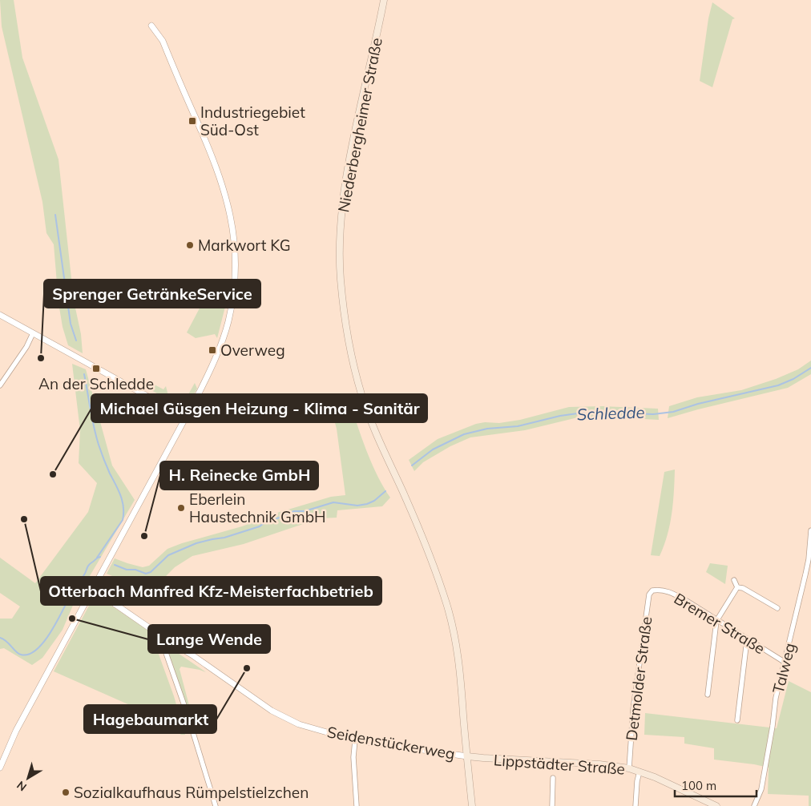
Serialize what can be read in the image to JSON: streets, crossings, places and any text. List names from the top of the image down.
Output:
{
  "streets": {
    "main road": ["Niederbergheimer Straße", "Lippstädter Straße"],
    "street": [
      "Bremer Straße",
      "Talweg",
      "Detmolder Straße",
      "Seidenstückerweg"
    ]
  },
  "crossings": [
    ["Niederbergheimer Straße", "Seidenstückerweg"],
    ["Niederbergheimer Straße", "Lippstädter Straße"],
    ["Bremer Straße", "Talweg"],
    ["Bremer Straße", "Detmolder Straße"],
    ["Detmolder Straße", "Lippstädter Straße"],
    ["Seidenstückerweg", "Lippstädter Straße"]
  ],
  "water": ["Schledde"],
  "places": {
    "transit": ["Industriegebiet Süd-Ost", "Overweg", "An der Schledde"],
    "other": [
      "Markwort KG",
      "Sprenger GetränkeService",
      "Michael Güsgen Heizung - Klima - Sanitär",
      "Eberlein Haustechnik GmbH",
      "Otterbach Manfred Kfz-Meisterfachbetrieb",
      "H. Reinecke GmbH",
      "Lange Wende",
      "Hagebaumarkt",
      "Sozialkaufhaus Rümpelstielzchen"
    ]
  },
  "scale_bar": "100 m",
  "north": "bottom left"
}
